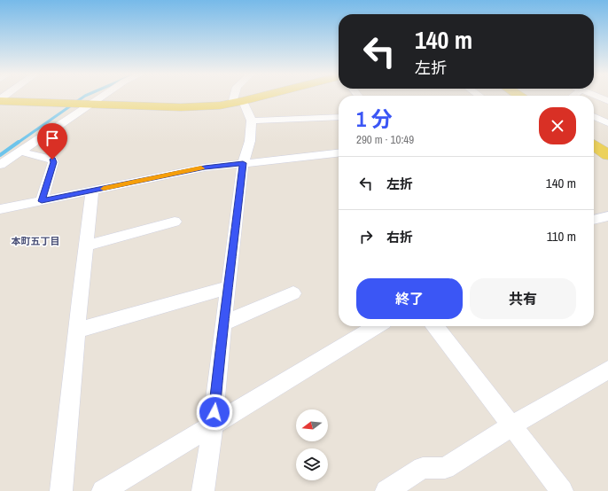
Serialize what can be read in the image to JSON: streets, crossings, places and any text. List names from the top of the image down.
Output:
{
  "districts": ["本町五丁目"],
  "north": "left",
  "page": {
    "turn": ["140 m", "左折"],
    "heading": ["1 分", "290 m · 10:49"],
    "list": [
      {
        "name": "左折",
        "value": "140 m"
      },
      {
        "name": "右折",
        "value": "110 m"
      }
    ],
    "buttons": ["終了", "共有"]
  }
}
